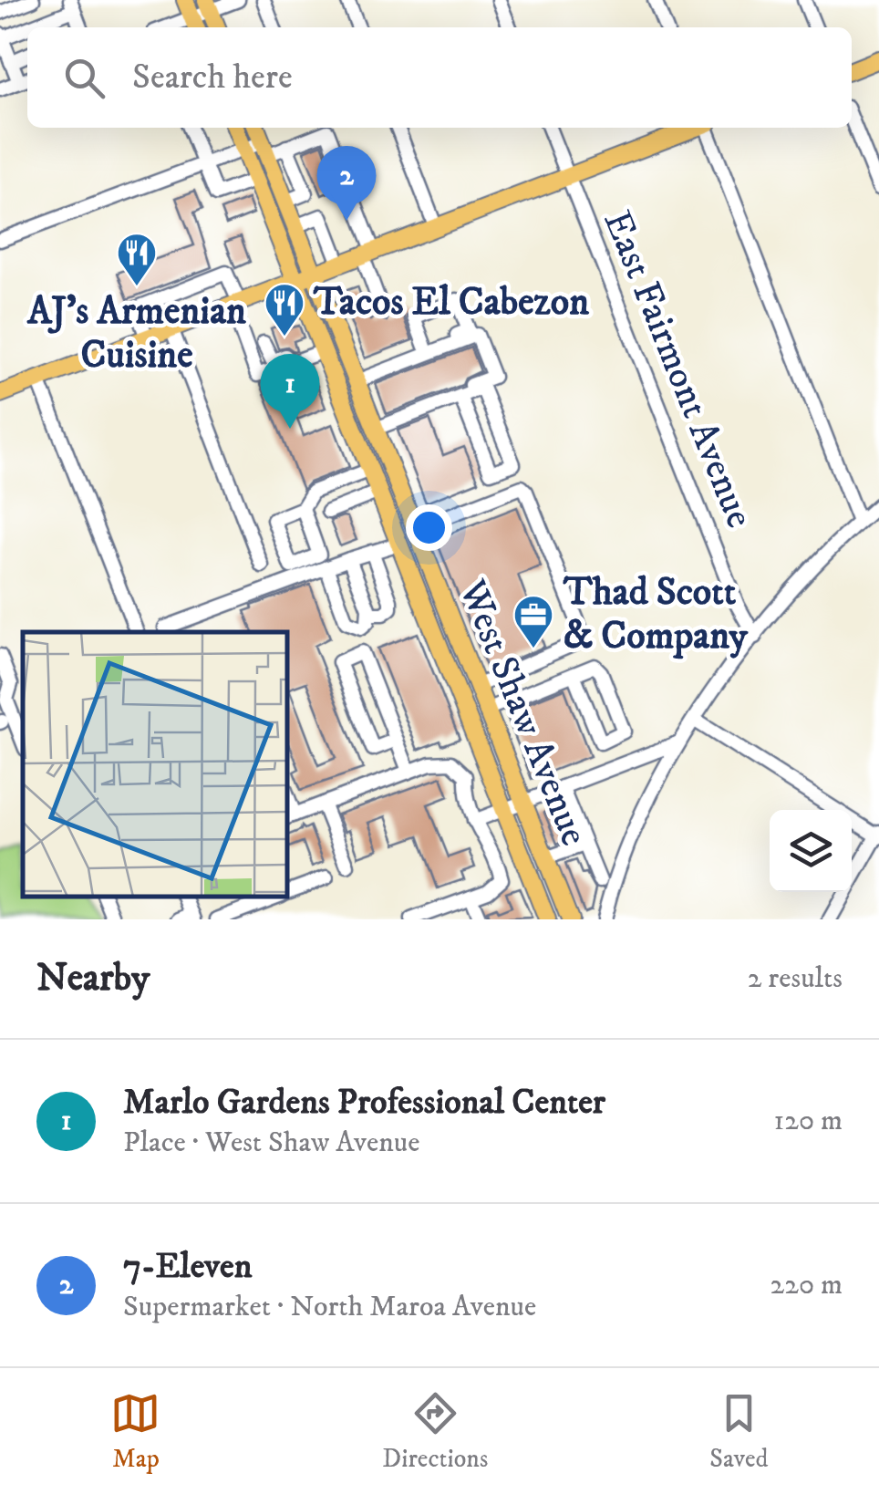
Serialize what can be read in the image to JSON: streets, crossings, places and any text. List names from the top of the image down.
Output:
{
  "streets": {
    "main road": ["West Shaw Avenue"],
    "street": ["East Fairmont Avenue"]
  },
  "places": {
    "restaurant": ["AJ's Armenian Cuisine", "Tacos El Cabezon"],
    "office": ["Thad Scott & Company"]
  },
  "page": {
    "search": "Search here",
    "pins": ["2", "1"],
    "heading": ["Nearby", "2 results"],
    "list": [
      {
        "mark": "1",
        "name": "Marlo Gardens Professional Center",
        "note": "Place · West Shaw Avenue",
        "value": "120 m"
      },
      {
        "mark": "2",
        "name": "7-Eleven",
        "note": "Supermarket · North Maroa Avenue",
        "value": "220 m"
      }
    ],
    "nav": ["Map", "Directions", "Saved"]
  }
}
